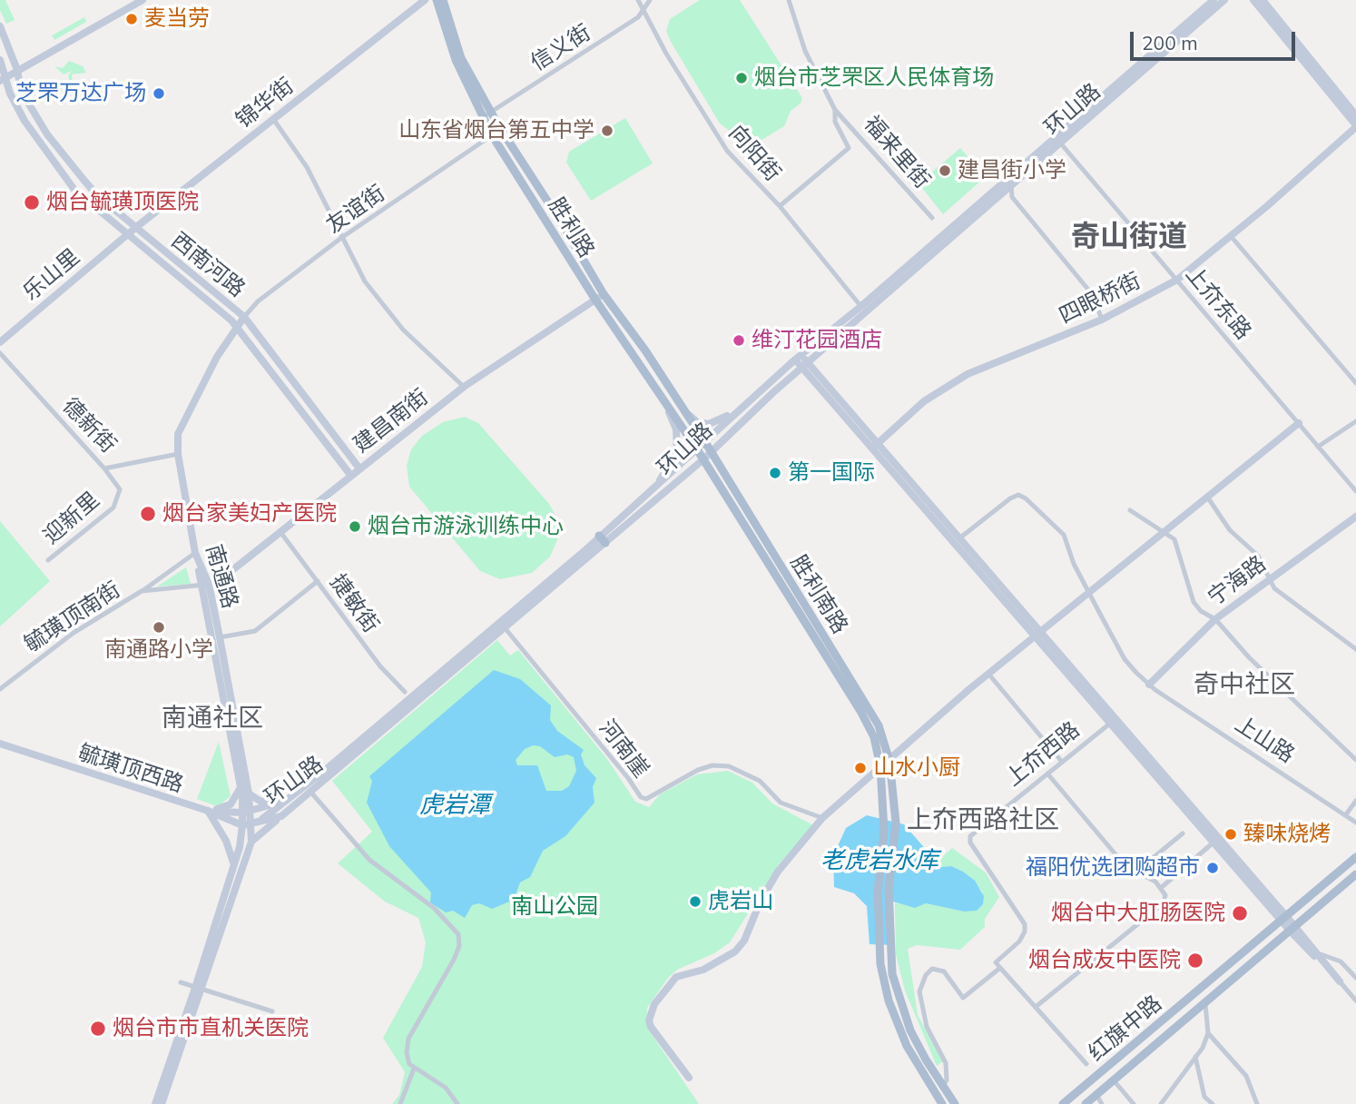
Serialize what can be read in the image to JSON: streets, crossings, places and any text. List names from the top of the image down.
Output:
{
  "streets": {
    "main road": [
      "锦华街",
      "环山路",
      "胜利路",
      "西南河路",
      "乐山里",
      "四眼桥街",
      "建昌南街",
      "南通路",
      "宁海路",
      "胜利南路",
      "毓璜顶西路",
      "红旗中路"
    ],
    "street": [
      "信义街",
      "福来里街",
      "向阳街",
      "友谊街",
      "上夼东路",
      "德新街",
      "迎新里",
      "捷敏街",
      "毓璜顶南街",
      "上山路",
      "河南崖",
      "上夼西路"
    ]
  },
  "crossings": [
    ["信义街", "向阳街"],
    ["信义街", "胜利路"],
    ["锦华街", "西南河路"],
    ["锦华街", "乐山里"],
    ["环山路", "向阳街"],
    ["环山路", "胜利路"],
    ["环山路", "上夼东路"],
    ["环山路", "南通路"],
    ["环山路", "胜利南路"],
    ["环山路", "河南崖"],
    ["环山路", "毓璜顶西路"],
    ["福来里街", "向阳街"],
    ["友谊街", "胜利路"],
    ["友谊街", "西南河路"],
    ["友谊街", "南通路"],
    ["胜利路", "建昌南街"],
    ["胜利路", "胜利南路"],
    ["西南河路", "乐山里"],
    ["西南河路", "建昌南街"],
    ["西南河路", "南通路"],
    ["四眼桥街", "上夼东路"],
    ["建昌南街", "南通路"],
    ["建昌南街", "捷敏街"],
    ["建昌南街", "毓璜顶南街"],
    ["德新街", "迎新里"],
    ["德新街", "南通路"],
    ["南通路", "毓璜顶南街"],
    ["南通路", "毓璜顶西路"],
    ["宁海路", "上山路"]
  ],
  "districts": [
    "奇山街道",
    "奇中社区",
    "南通社区",
    "上夼西路社区"
  ],
  "water": ["虎岩潭", "老虎岩水库"],
  "parks": ["南山公园"],
  "places": [
    "麦当劳",
    "烟台市芝罘区人民体育场",
    "芝罘万达广场",
    "山东省烟台第五中学",
    "建昌街小学",
    "烟台毓璜顶医院",
    "维汀花园酒店",
    "第一国际",
    "烟台家美妇产医院",
    "烟台市游泳训练中心",
    "南通路小学",
    "山水小厨",
    "臻味烧烤",
    "福阳优选团购超市",
    "虎岩山",
    "烟台中大肛肠医院",
    "烟台成友中医院",
    "烟台市市直机关医院"
  ],
  "scale_bar": "200 m"
}
